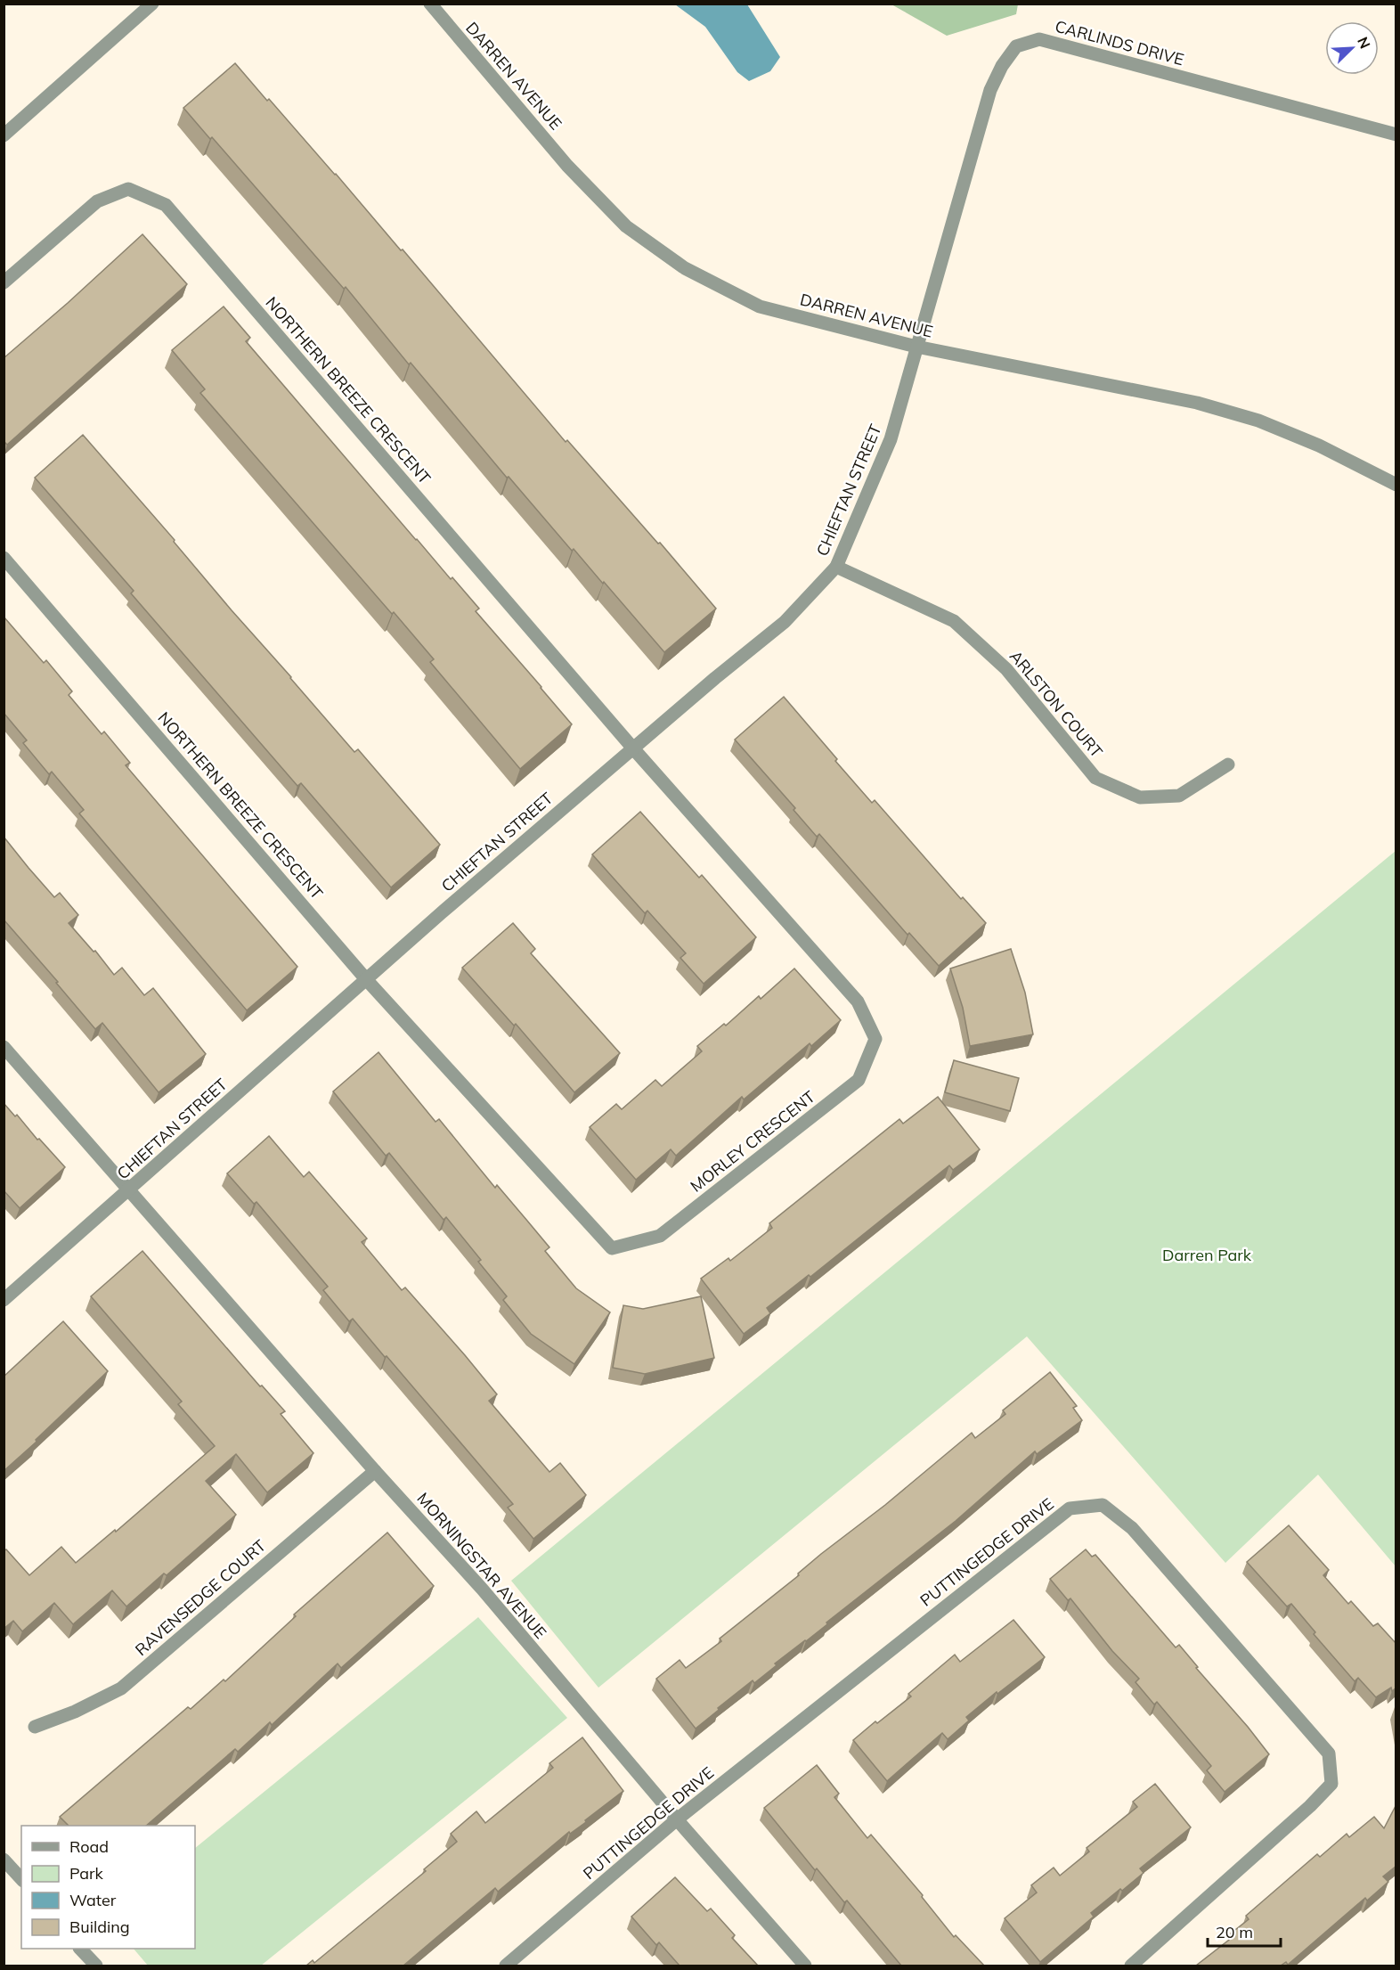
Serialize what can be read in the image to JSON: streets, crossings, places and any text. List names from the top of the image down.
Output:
{
  "streets": {
    "street": [
      "CARLINDS DRIVE",
      "DARREN AVENUE",
      "NORTHERN BREEZE CRESCENT",
      "CHIEFTAN STREET",
      "ARLSTON COURT",
      "MORLEY CRESCENT",
      "PUTTINGEDGE DRIVE",
      "MORNINGSTAR AVENUE",
      "RAVENSEDGE COURT"
    ]
  },
  "crossings": [
    ["CARLINDS DRIVE", "DARREN AVENUE"],
    ["CARLINDS DRIVE", "CHIEFTAN STREET"],
    ["DARREN AVENUE", "CHIEFTAN STREET"],
    ["NORTHERN BREEZE CRESCENT", "CHIEFTAN STREET"],
    ["NORTHERN BREEZE CRESCENT", "MORLEY CRESCENT"],
    ["CHIEFTAN STREET", "ARLSTON COURT"],
    ["CHIEFTAN STREET", "MORLEY CRESCENT"],
    ["CHIEFTAN STREET", "MORNINGSTAR AVENUE"],
    ["PUTTINGEDGE DRIVE", "MORNINGSTAR AVENUE"],
    ["MORNINGSTAR AVENUE", "RAVENSEDGE COURT"]
  ],
  "parks": ["Darren Park"],
  "legend": [
    "Road",
    "Park",
    "Water",
    "Building"
  ],
  "scale_bar": "20 m",
  "north": "top right"
}
